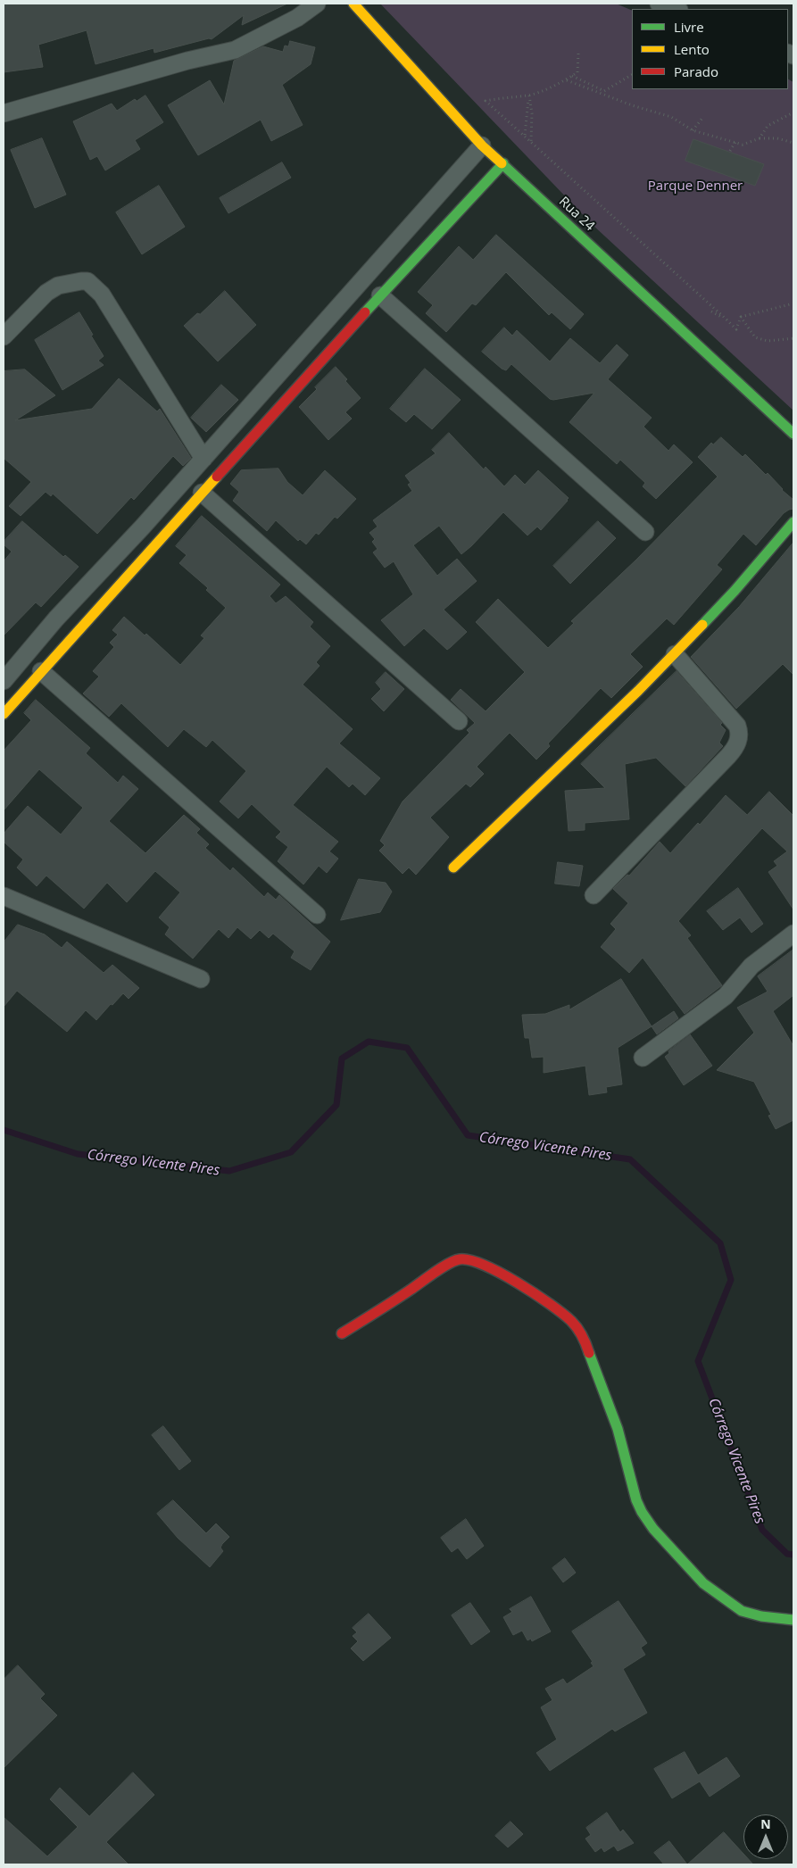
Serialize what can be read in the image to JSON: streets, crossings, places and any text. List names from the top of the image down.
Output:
{
  "streets": {
    "street": ["Rua 24"]
  },
  "water": ["Córrego Vicente Pires"],
  "parks": ["Parque Denner"],
  "legend": ["Livre", "Lento", "Parado"],
  "north": "top"
}
